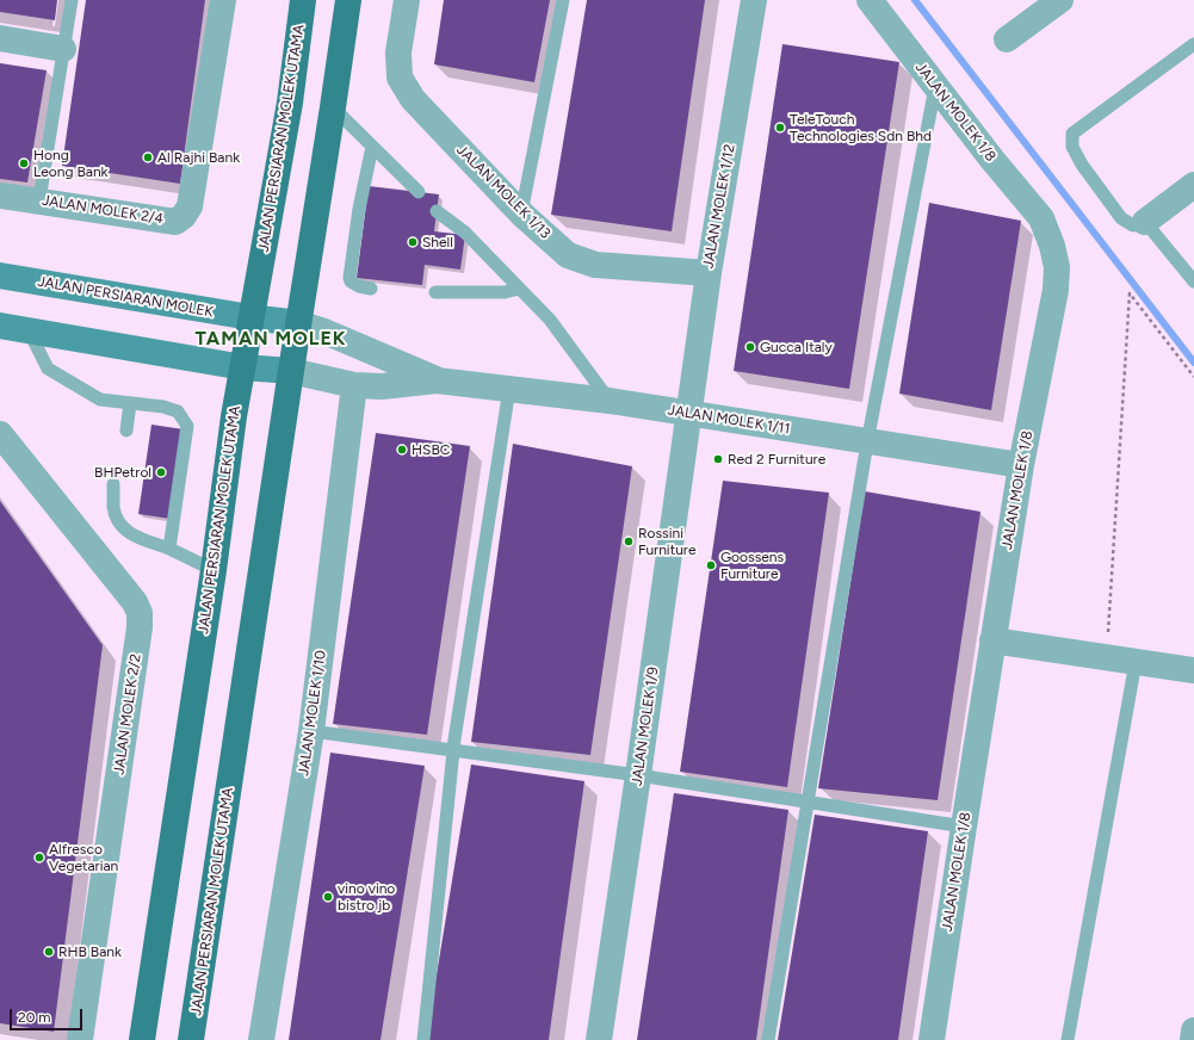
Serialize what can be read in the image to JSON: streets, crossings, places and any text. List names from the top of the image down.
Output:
{
  "streets": {
    "main road": ["JALAN PERSIARAN MOLEK UTAMA", "JALAN PERSIARAN MOLEK"],
    "street": [
      "JALAN MOLEK 1/8",
      "JALAN MOLEK 1/13",
      "JALAN MOLEK 1/12",
      "JALAN MOLEK 2/4",
      "JALAN MOLEK 1/11",
      "JALAN MOLEK 1/10",
      "JALAN MOLEK 2/2",
      "JALAN MOLEK 1/9"
    ]
  },
  "crossings": [
    ["JALAN MOLEK 1/8", "JALAN MOLEK 1/11"],
    ["JALAN PERSIARAN MOLEK UTAMA", "JALAN PERSIARAN MOLEK"],
    ["JALAN PERSIARAN MOLEK UTAMA", "JALAN MOLEK 1/11"],
    ["JALAN MOLEK 1/13", "JALAN MOLEK 1/12"],
    ["JALAN MOLEK 1/12", "JALAN MOLEK 1/11"],
    ["JALAN MOLEK 1/12", "JALAN MOLEK 1/9"],
    ["JALAN PERSIARAN MOLEK", "JALAN MOLEK 1/11"],
    ["JALAN MOLEK 1/11", "JALAN MOLEK 1/10"],
    ["JALAN MOLEK 1/11", "JALAN MOLEK 1/9"]
  ],
  "districts": ["TAMAN MOLEK"],
  "places": [
    "TeleTouch Technologies Sdn Bhd",
    "Al Rajhi Bank",
    "Hong Leong Bank",
    "Shell",
    "Gucca Italy",
    "HSBC",
    "Red 2 Furniture",
    "BHPetrol",
    "Rossini Furniture",
    "Goossens Furniture",
    "Alfresco Vegetarian",
    "vino vino bistro jb",
    "RHB Bank"
  ],
  "scale_bar": "20 m"
}
